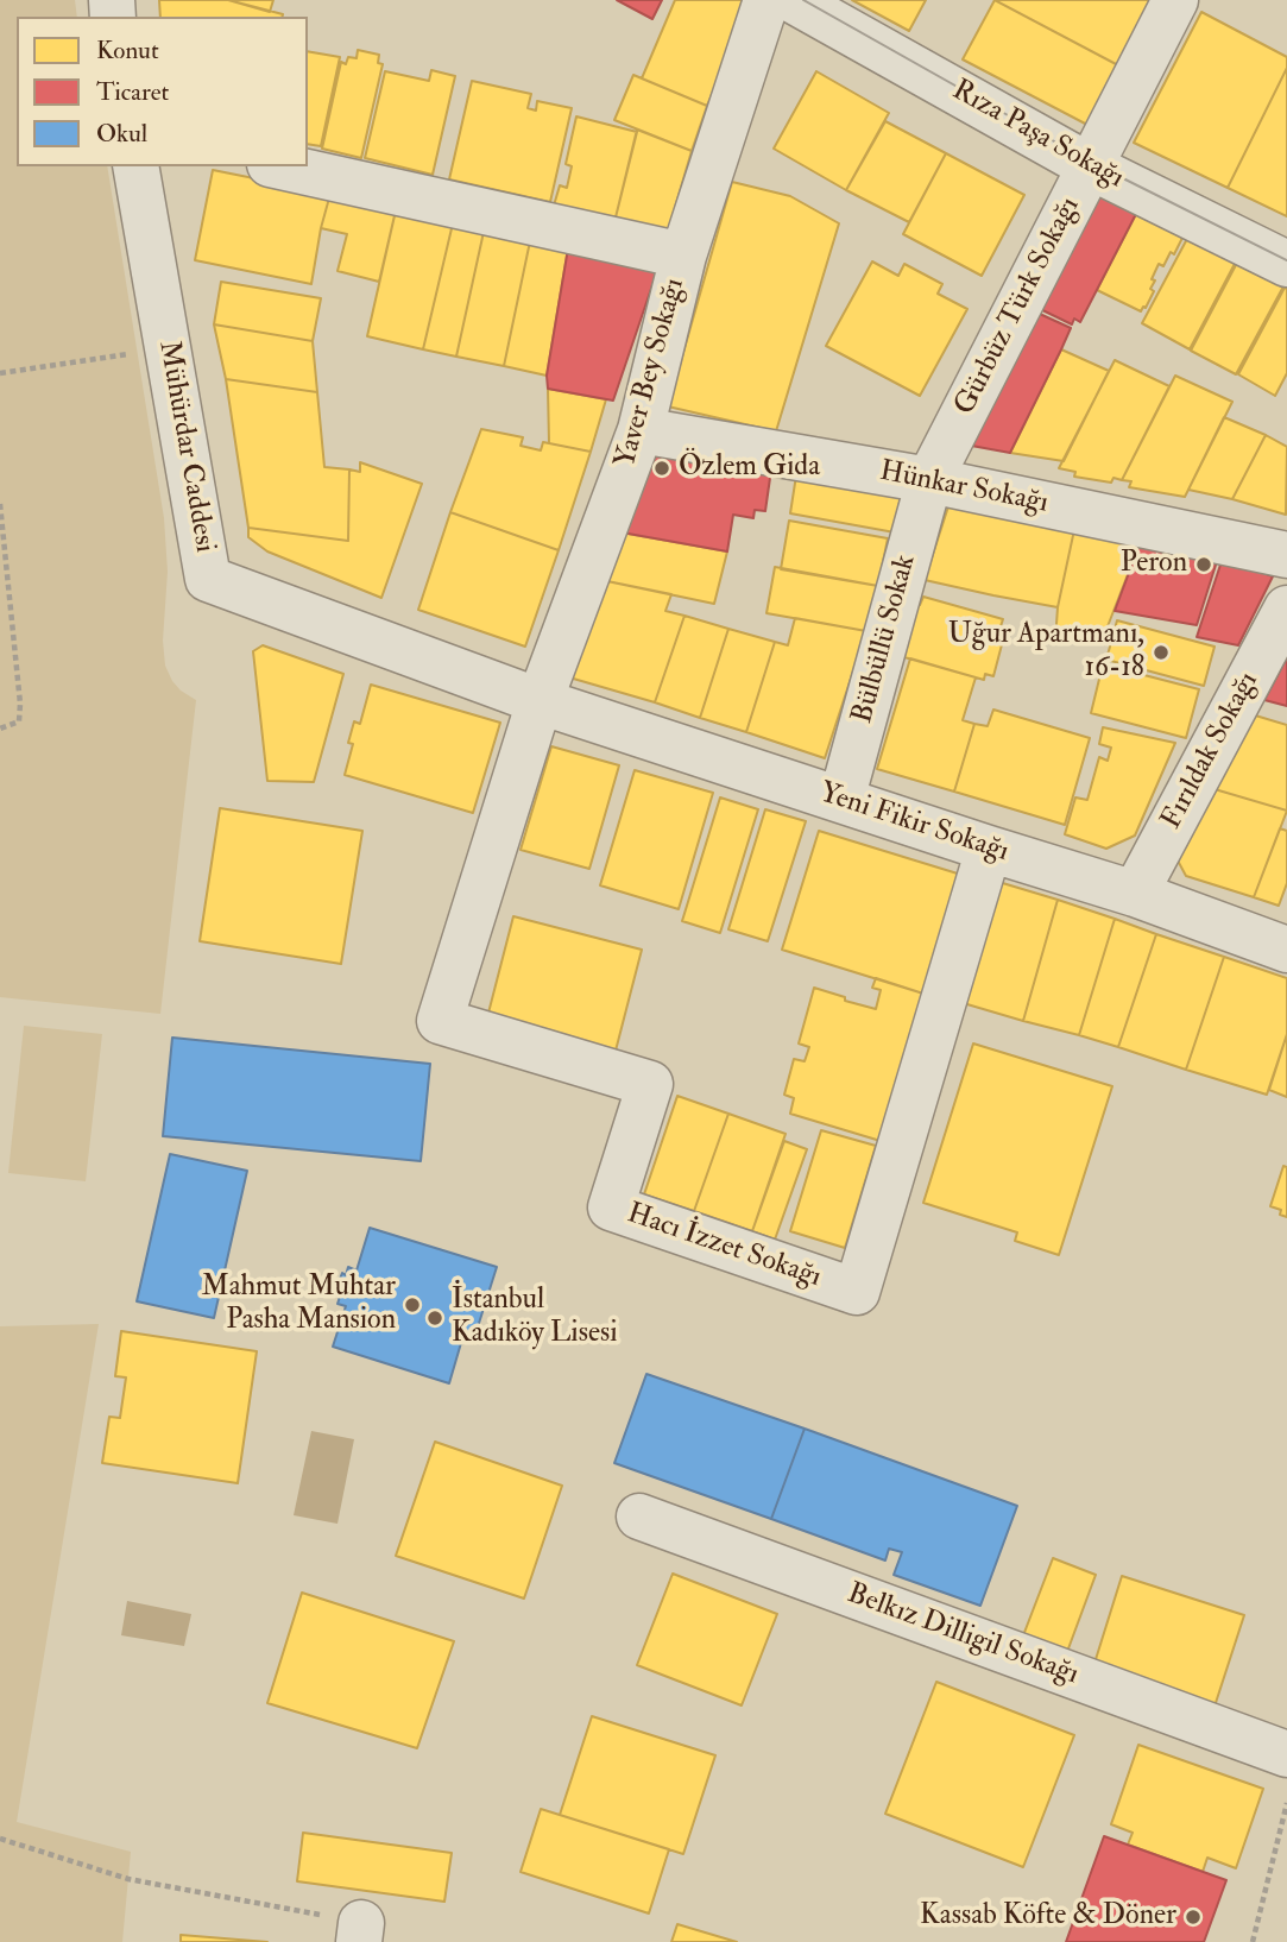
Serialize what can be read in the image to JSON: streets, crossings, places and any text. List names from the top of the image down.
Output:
{
  "streets": {
    "street": [
      "Rıza Paşa Sokağı",
      "Gürbüz Türk Sokağı",
      "Yaver Bey Sokağı",
      "Mühürdar Caddesi",
      "Hünkar Sokağı",
      "Bülbüllü Sokak",
      "Fırıldak Sokağı",
      "Yeni Fikir Sokağı",
      "Hacı İzzet Sokağı",
      "Belkız Dilligil Sokağı"
    ]
  },
  "crossings": [
    ["Rıza Paşa Sokağı", "Gürbüz Türk Sokağı"],
    ["Gürbüz Türk Sokağı", "Hünkar Sokağı"],
    ["Gürbüz Türk Sokağı", "Bülbüllü Sokak"],
    ["Yaver Bey Sokağı", "Mühürdar Caddesi"],
    ["Yaver Bey Sokağı", "Hünkar Sokağı"],
    ["Yaver Bey Sokağı", "Yeni Fikir Sokağı"],
    ["Yaver Bey Sokağı", "Hacı İzzet Sokağı"],
    ["Mühürdar Caddesi", "Yeni Fikir Sokağı"],
    ["Mühürdar Caddesi", "Hacı İzzet Sokağı"],
    ["Hünkar Sokağı", "Bülbüllü Sokak"],
    ["Bülbüllü Sokak", "Yeni Fikir Sokağı"],
    ["Fırıldak Sokağı", "Yeni Fikir Sokağı"],
    ["Yeni Fikir Sokağı", "Hacı İzzet Sokağı"]
  ],
  "places": [
    "Özlem Gida",
    "Peron",
    "Uğur Apartmanı, 16-18",
    "Mahmut Muhtar Pasha Mansion",
    "İstanbul Kadıköy Lisesi",
    "Kassab Köfte & Döner"
  ],
  "legend": ["Konut", "Ticaret", "Okul"]
}
